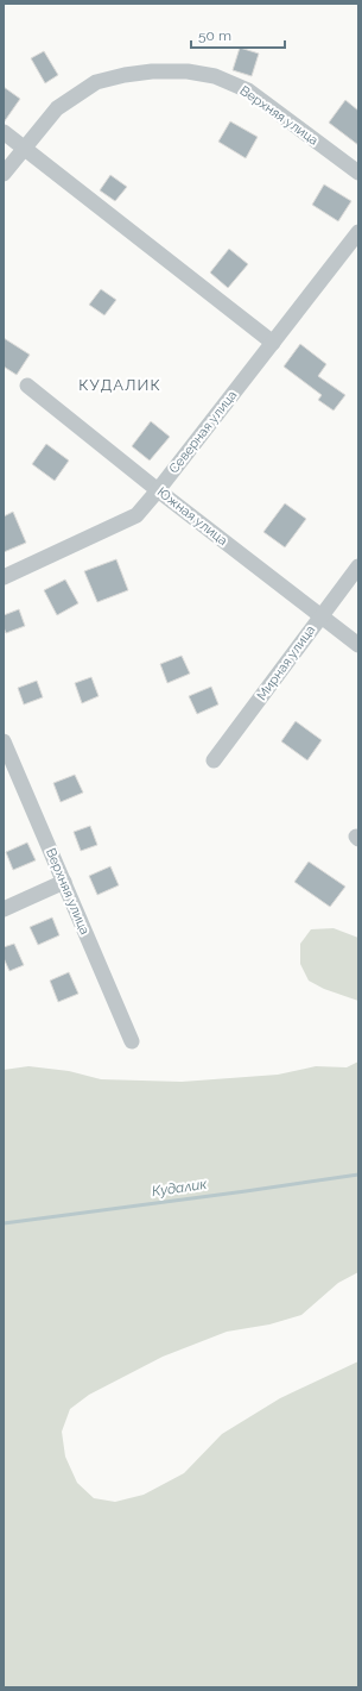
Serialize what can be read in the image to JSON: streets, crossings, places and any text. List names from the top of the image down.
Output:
{
  "streets": {
    "street": [
      "Верхняя улица",
      "Северная улица",
      "Южная улица",
      "Мирная улица"
    ]
  },
  "crossings": [
    ["Северная улица", "Южная улица"],
    ["Южная улица", "Мирная улица"]
  ],
  "districts": ["КУДАЛИК"],
  "water": ["Кудалик"],
  "scale_bar": "50 m"
}
